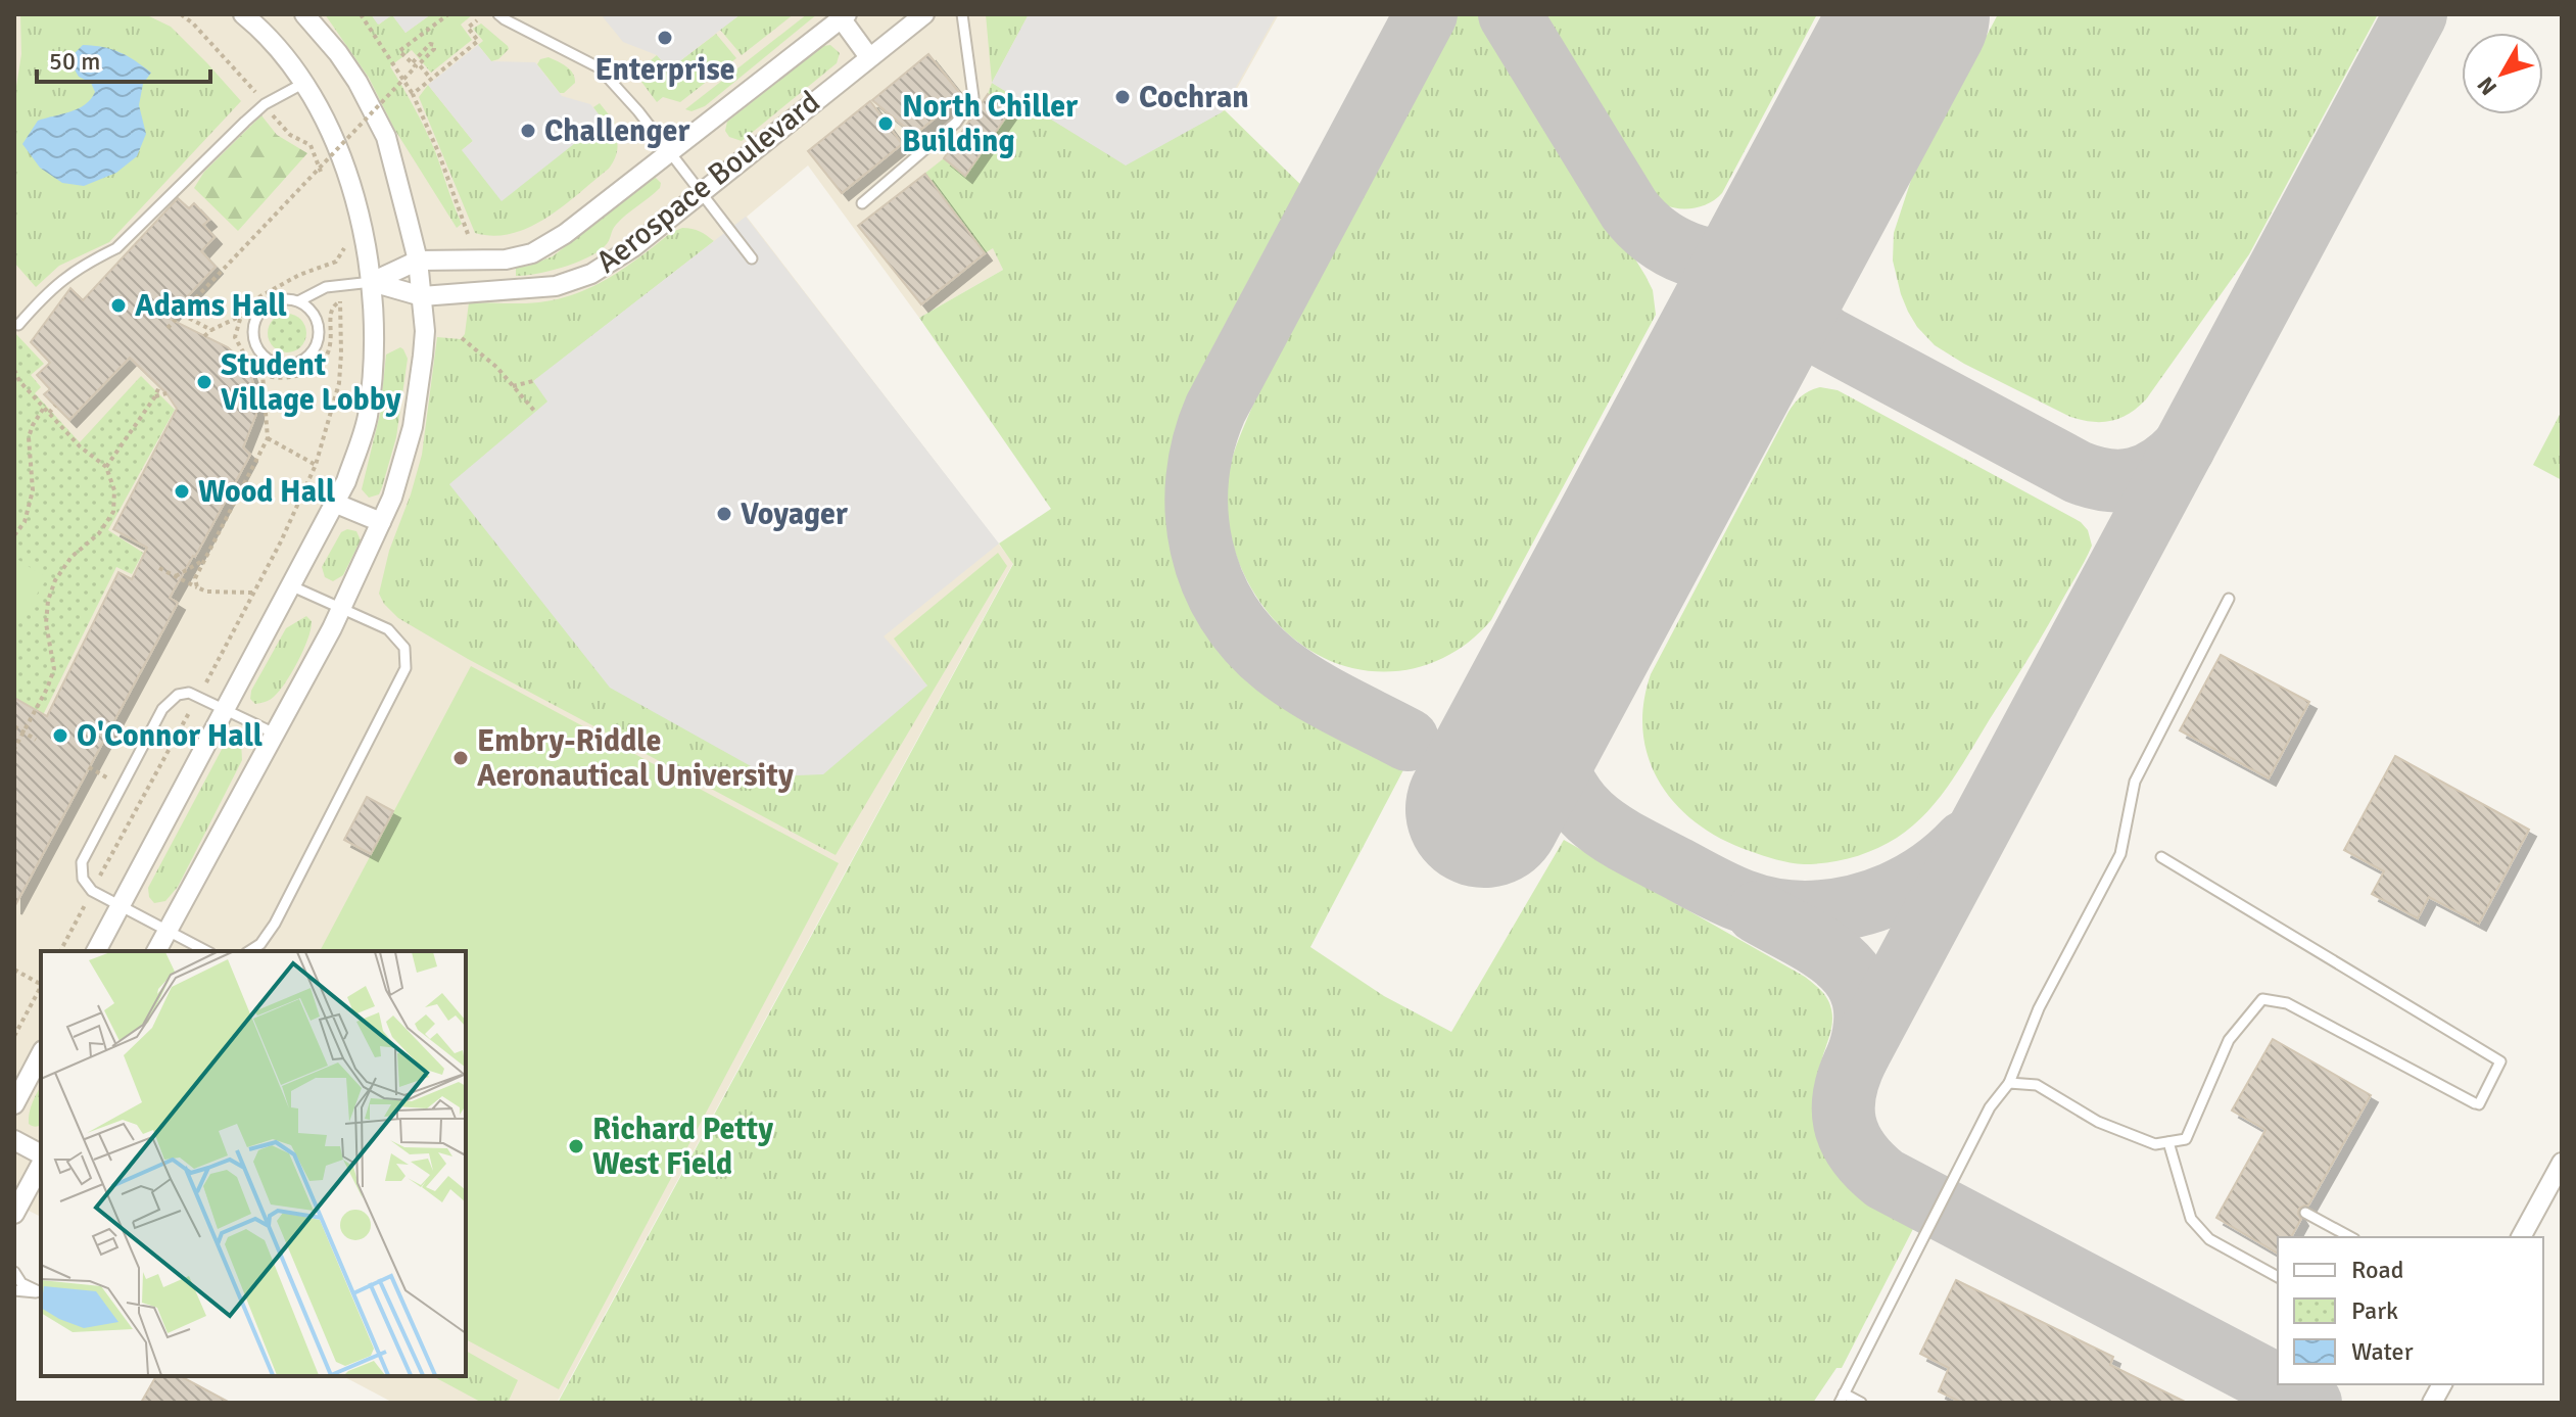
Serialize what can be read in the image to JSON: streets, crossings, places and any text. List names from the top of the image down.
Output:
{
  "streets": {
    "street": ["Aerospace Boulevard"]
  },
  "places": [
    "Enterprise",
    "Cochran",
    "North Chiller Building",
    "Challenger",
    "Adams Hall",
    "Student Village Lobby",
    "Wood Hall",
    "Voyager",
    "O'Connor Hall",
    "Embry-Riddle Aeronautical University",
    "Richard Petty West Field"
  ],
  "legend": ["Road", "Park", "Water"],
  "scale_bar": "50 m",
  "north": "bottom left"
}
